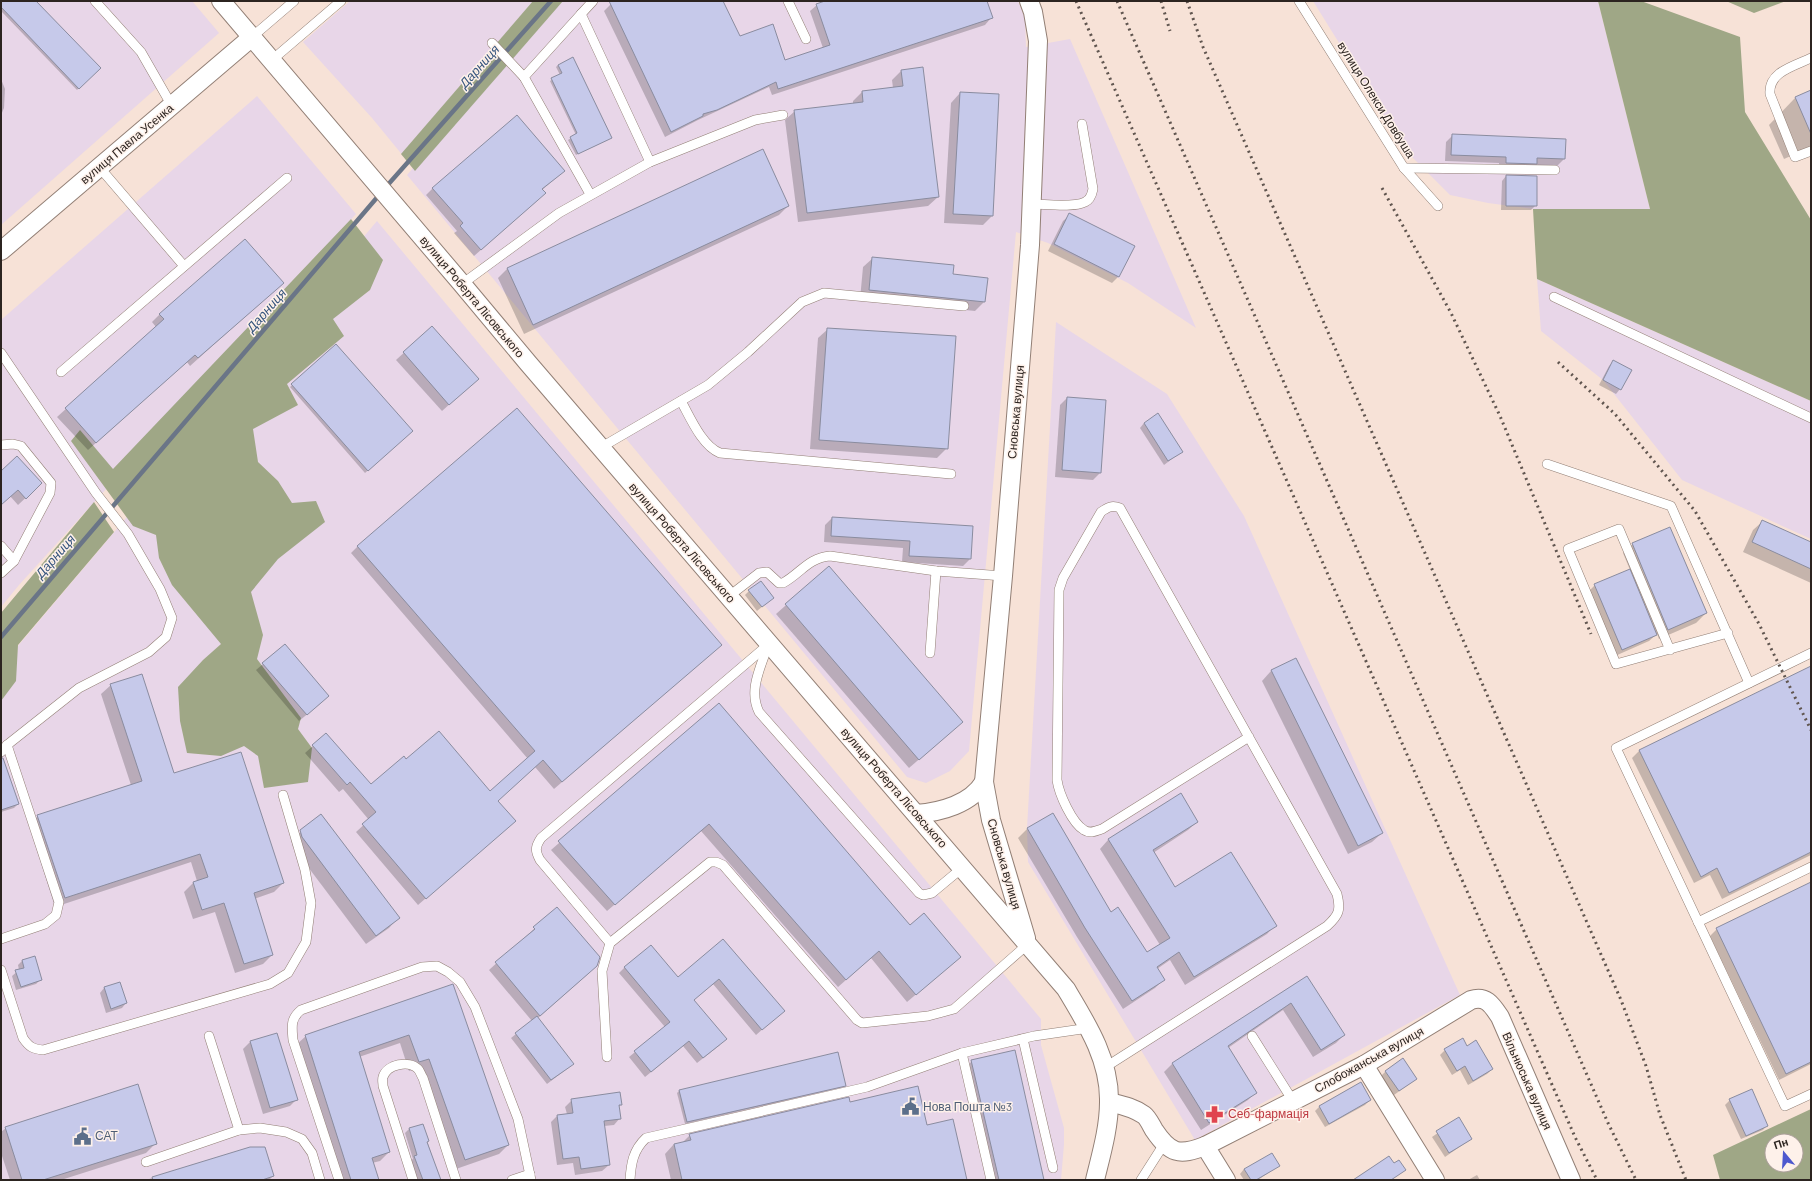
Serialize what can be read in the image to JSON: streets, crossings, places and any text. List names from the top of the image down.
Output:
{
  "streets": {
    "street": [
      "вулиця Павла Усенка",
      "вулиця Роберта Лісовського",
      "Сновська вулиця",
      "Слобожанська вулиця",
      "Вільнюська вулиця"
    ],
    "lane": ["вулиця Олекси Довбуша"]
  },
  "crossings": [
    ["вулиця Павла Усенка", "вулиця Роберта Лісовського"],
    ["вулиця Роберта Лісовського", "Сновська вулиця"],
    ["Слобожанська вулиця", "Вільнюська вулиця"]
  ],
  "water": ["Дарниця"],
  "places": {
    "public building": ["Нова Пошта №3", "САТ"],
    "pharmacy": ["Себ-фармація"]
  },
  "north": "top"
}
